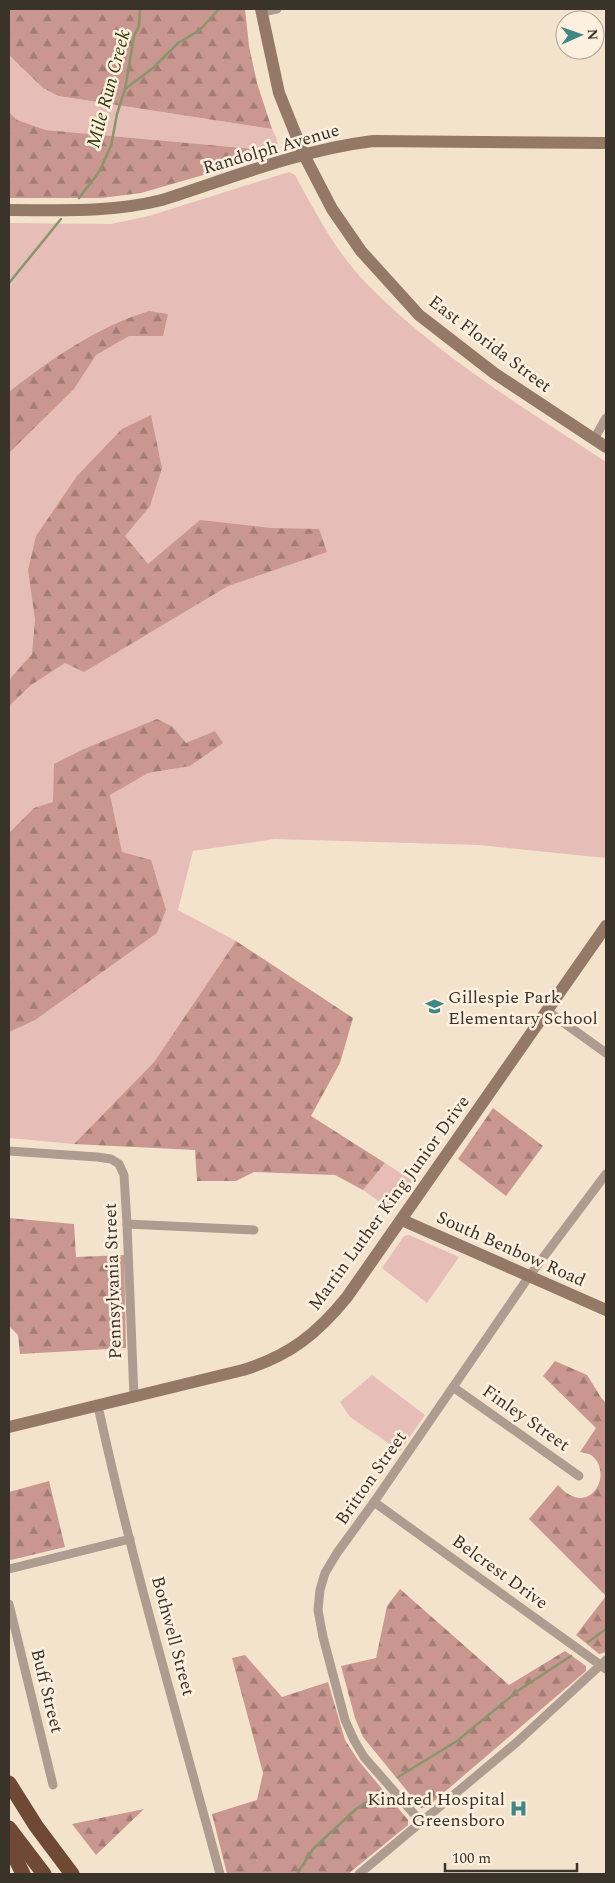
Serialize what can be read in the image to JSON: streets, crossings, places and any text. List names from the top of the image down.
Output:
{
  "streets": {
    "main road": [
      "Randolph Avenue",
      "East Florida Street",
      "Martin Luther King Junior Drive",
      "South Benbow Road"
    ],
    "street": [
      "Pennsylvania Street",
      "Finley Street",
      "Britton Street",
      "Belcrest Drive",
      "Bothwell Street",
      "Buff Street"
    ]
  },
  "crossings": [
    ["Randolph Avenue", "East Florida Street"],
    ["Martin Luther King Junior Drive", "South Benbow Road"],
    ["Martin Luther King Junior Drive", "Pennsylvania Street"],
    ["Martin Luther King Junior Drive", "Bothwell Street"],
    ["South Benbow Road", "Britton Street"],
    ["Finley Street", "Britton Street"],
    ["Britton Street", "Belcrest Drive"]
  ],
  "water": ["Mile Run Creek"],
  "places": {
    "school or university": ["Gillespie Park Elementary School"],
    "hospital": ["Kindred Hospital Greensboro"]
  },
  "scale_bar": "100 m",
  "north": "right"
}
